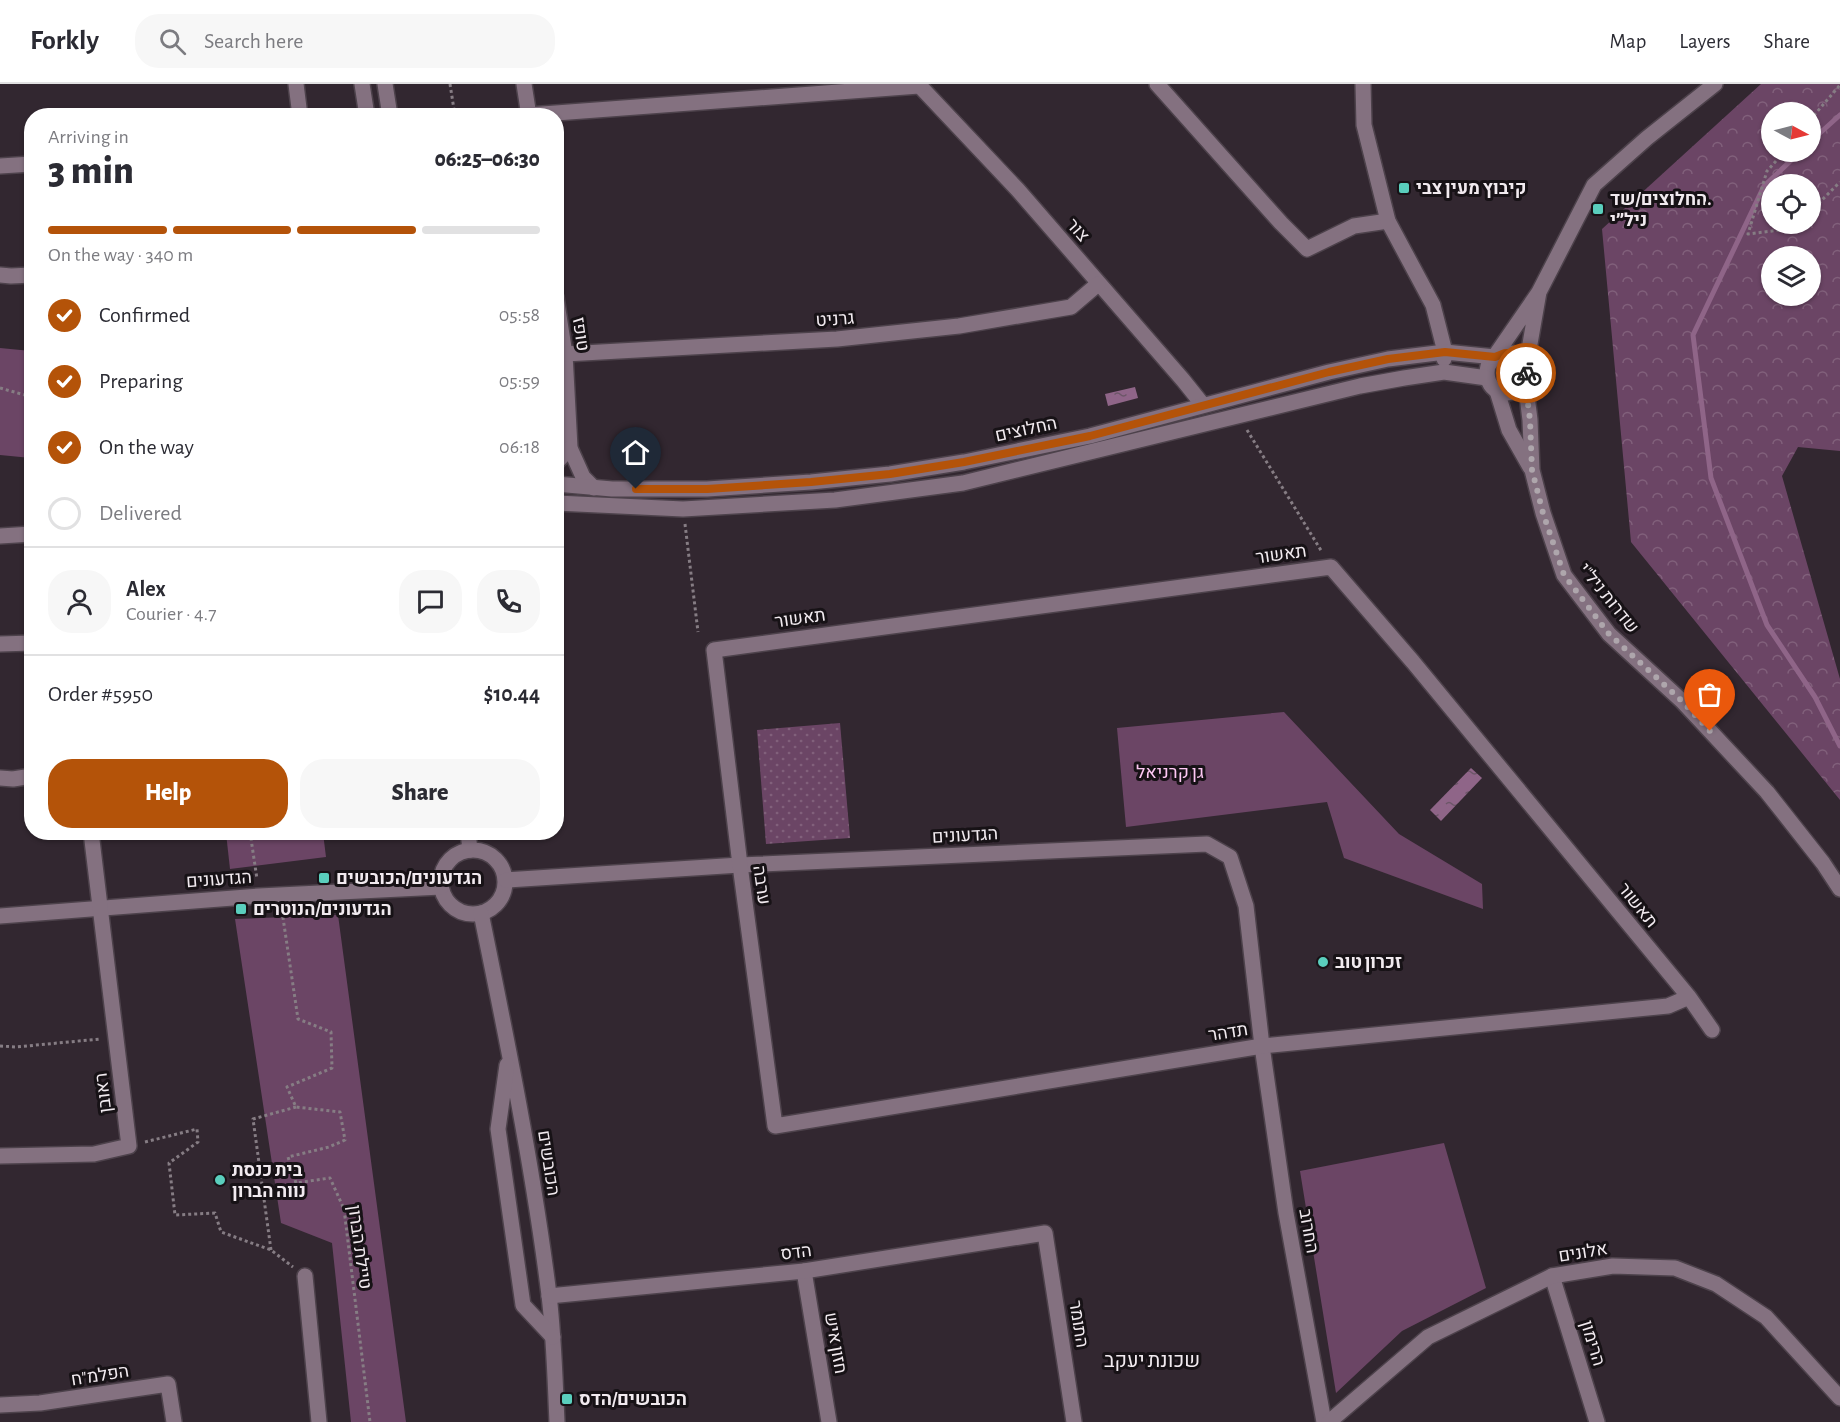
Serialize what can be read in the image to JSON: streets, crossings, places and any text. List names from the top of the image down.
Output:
{
  "streets": {
    "street": [
      "צור",
      "גרניט",
      "טופז",
      "החלוצים",
      "תאשור",
      "שדרות ניל\"י",
      "הגדעונים",
      "ערבה",
      "תדהר",
      "ראובן",
      "הכובשים",
      "החרוב",
      "הדס",
      "אלונים",
      "התומר",
      "חזון איש",
      "הרימון",
      "הפלמ\"ח"
    ],
    "path": ["טיילת הברון"]
  },
  "crossings": [
    ["צור", "גרניט"],
    ["צור", "החלוצים"],
    ["גרניט", "טופז"],
    ["טופז", "החלוצים"],
    ["החלוצים", "שדרות ניל\"י"],
    ["תאשור", "ערבה"],
    ["תאשור", "תדהר"],
    ["הגדעונים", "ערבה"],
    ["הגדעונים", "תדהר"],
    ["הגדעונים", "ראובן"],
    ["הגדעונים", "הכובשים"],
    ["הגדעונים", "החרוב"],
    ["ערבה", "תדהר"],
    ["תדהר", "החרוב"],
    ["הכובשים", "הדס"],
    ["הדס", "התומר"],
    ["הדס", "חזון איש"],
    ["אלונים", "הרימון"]
  ],
  "districts": ["שכונת יעקב"],
  "parks": ["גן קרניאל"],
  "places": {
    "transit": [
      "קיבוץ מעין צבי",
      "החלוצים/שד. ניל״י",
      "הגדעונים/הכובשים",
      "הגדעונים/הנוטרים",
      "הכובשים/הדס"
    ],
    "other": ["זכרון טוב", "בית כנסת נווה הברון"]
  },
  "north": "right",
  "page": {
    "header": "Forkly",
    "search": "Search here",
    "nav": ["Map", "Layers", "Share"],
    "heading": ["3 min", "Arriving in", "06:25–06:30"],
    "panel": [
      "Alex",
      "Courier · 4.7",
      "Order #5950",
      "$10.44"
    ],
    "bar": "On the way · 340 m",
    "list": [
      ["Confirmed", "05:58"],
      ["Preparing", "05:59"],
      ["On the way", "06:18"],
      "Delivered"
    ],
    "buttons": ["Help", "Share"]
  }
}
